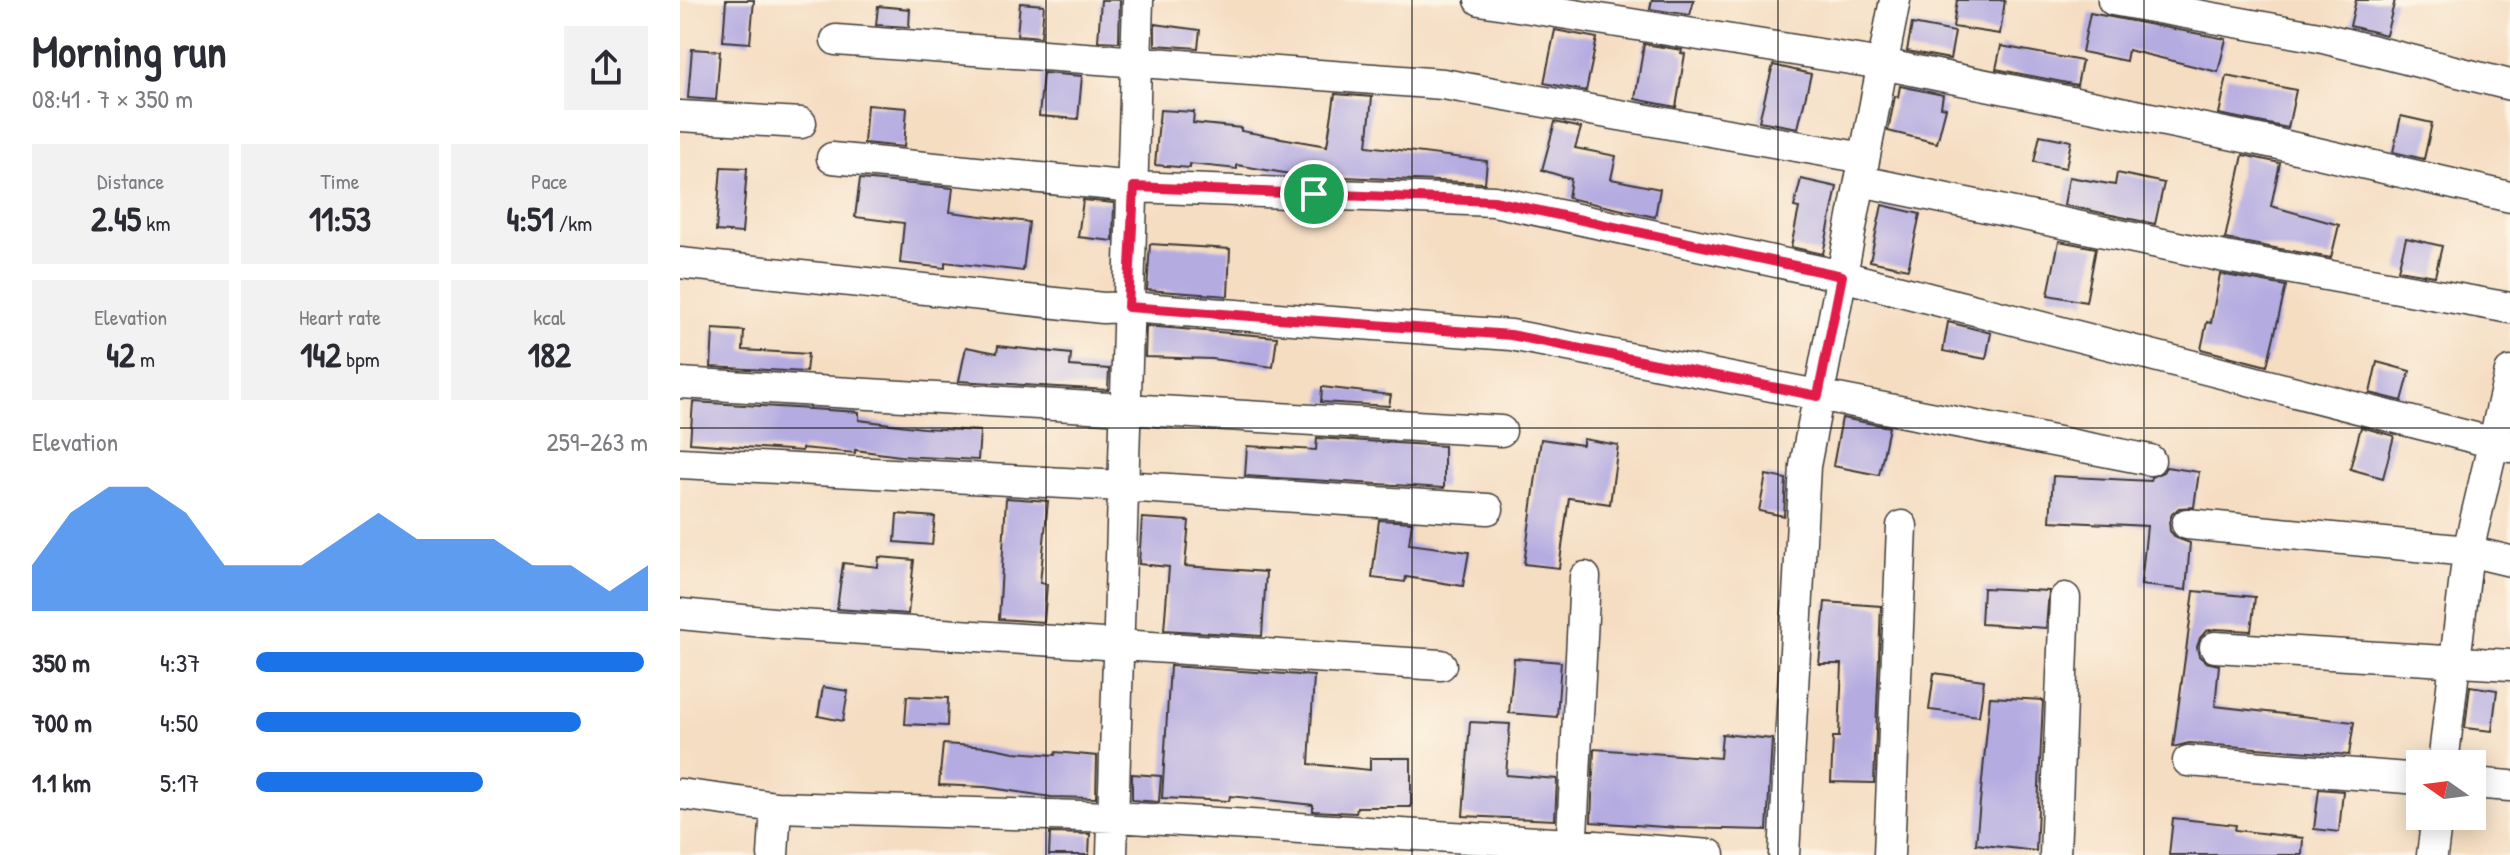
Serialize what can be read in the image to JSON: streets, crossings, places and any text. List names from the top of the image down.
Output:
{
  "north": "left",
  "page": {
    "heading": ["Morning run", "08:41 · 7 × 350 m"],
    "stats": [
      ["Distance", "2.45 km"],
      ["Time", "11:53"],
      ["Pace", "4:51 /km"],
      ["Elevation", "42 m"],
      ["Heart rate", "142 bpm"],
      ["kcal", "182"]
    ],
    "chart": ["Elevation", "259–263 m"],
    "list": [
      {
        "name": "350 m",
        "note": "4:37"
      },
      {
        "name": "700 m",
        "note": "4:50"
      },
      {
        "name": "1.1 km",
        "note": "5:17"
      }
    ]
  }
}
